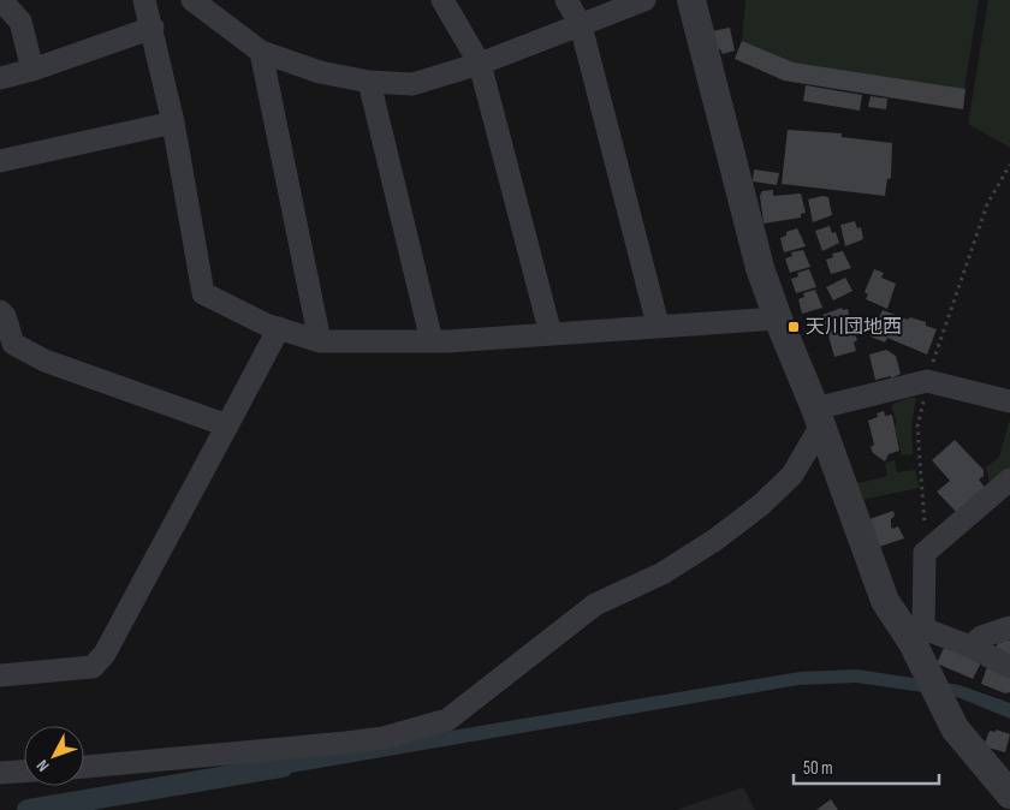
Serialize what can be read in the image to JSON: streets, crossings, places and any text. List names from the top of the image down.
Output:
{
  "places": {
    "transit": ["天川団地西"]
  },
  "scale_bar": "50 m",
  "north": "bottom left"
}
